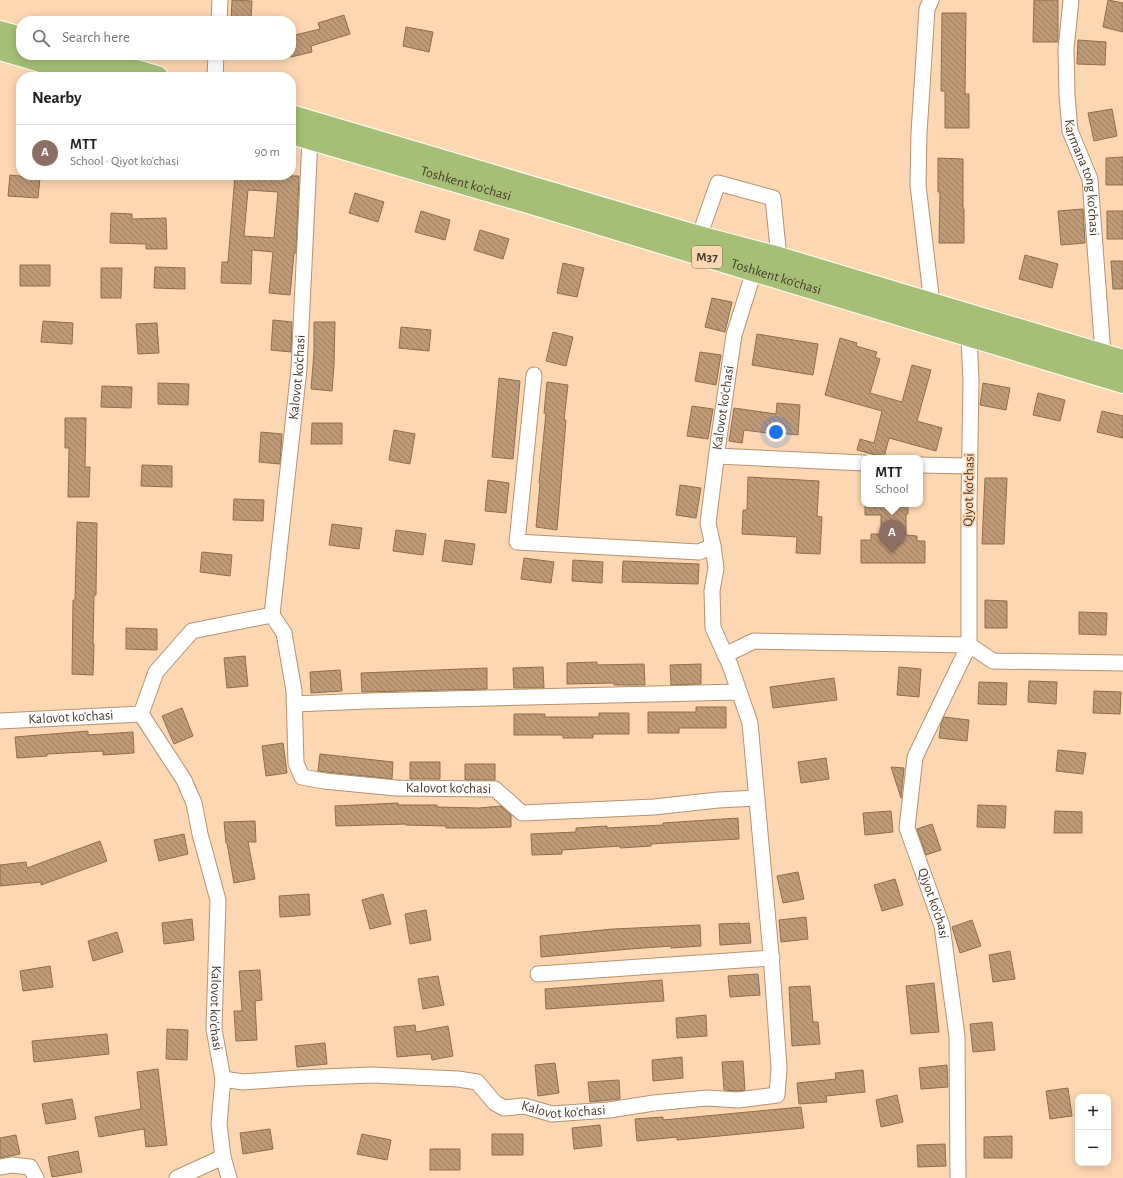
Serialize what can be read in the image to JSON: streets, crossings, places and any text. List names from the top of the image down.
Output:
{
  "streets": {
    "highway": ["Toshkent ko'chasi", "M37"],
    "street": ["Karmana tong ko'chasi", "Kalovot ko'chasi", "Qiyot ko'chasi"]
  },
  "crossings": [
    ["Karmana tong ko'chasi", "Toshkent ko'chasi"],
    ["Toshkent ko'chasi", "Kalovot ko'chasi"],
    ["Toshkent ko'chasi", "Qiyot ko'chasi"]
  ],
  "page": {
    "search": "Search here",
    "heading": "Nearby",
    "list": [
      {
        "mark": "A",
        "name": "MTT",
        "note": "School · Qiyot ko'chasi",
        "value": "90 m"
      }
    ],
    "popup": ["MTT", "School"],
    "pins": "A",
    "map_buttons": ["+", "−"]
  }
}
